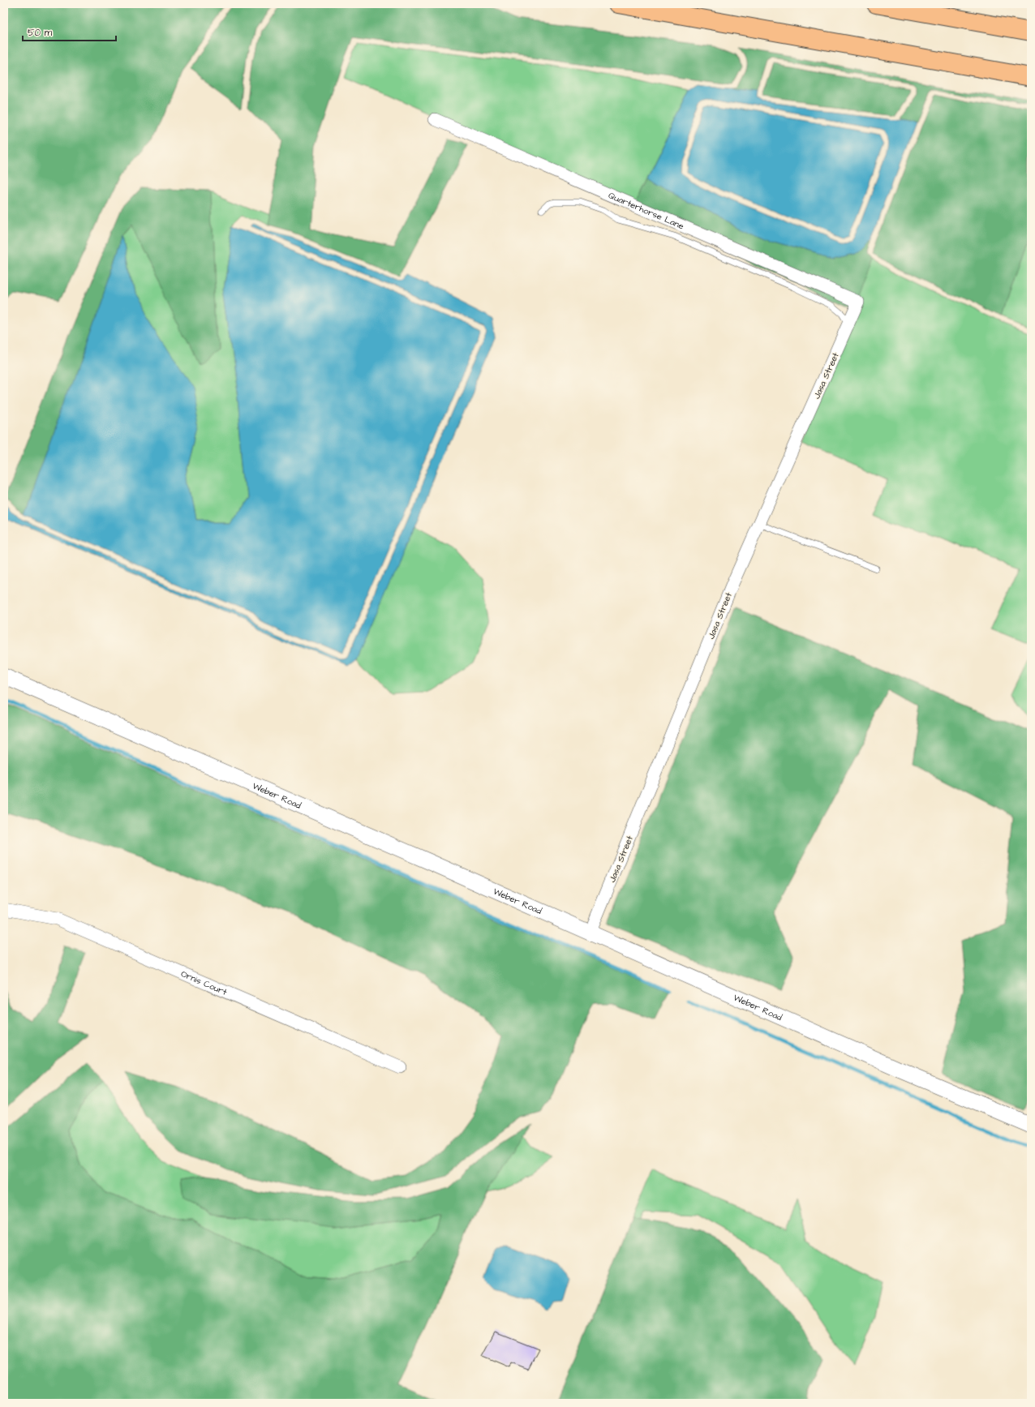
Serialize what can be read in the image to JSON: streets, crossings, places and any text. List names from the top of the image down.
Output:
{
  "streets": {
    "street": [
      "Quarterhorse Lane",
      "Jasa Street",
      "Weber Road",
      "Ornis Court"
    ]
  },
  "crossings": [
    ["Quarterhorse Lane", "Jasa Street"],
    ["Jasa Street", "Weber Road"]
  ],
  "scale_bar": "50 m"
}
